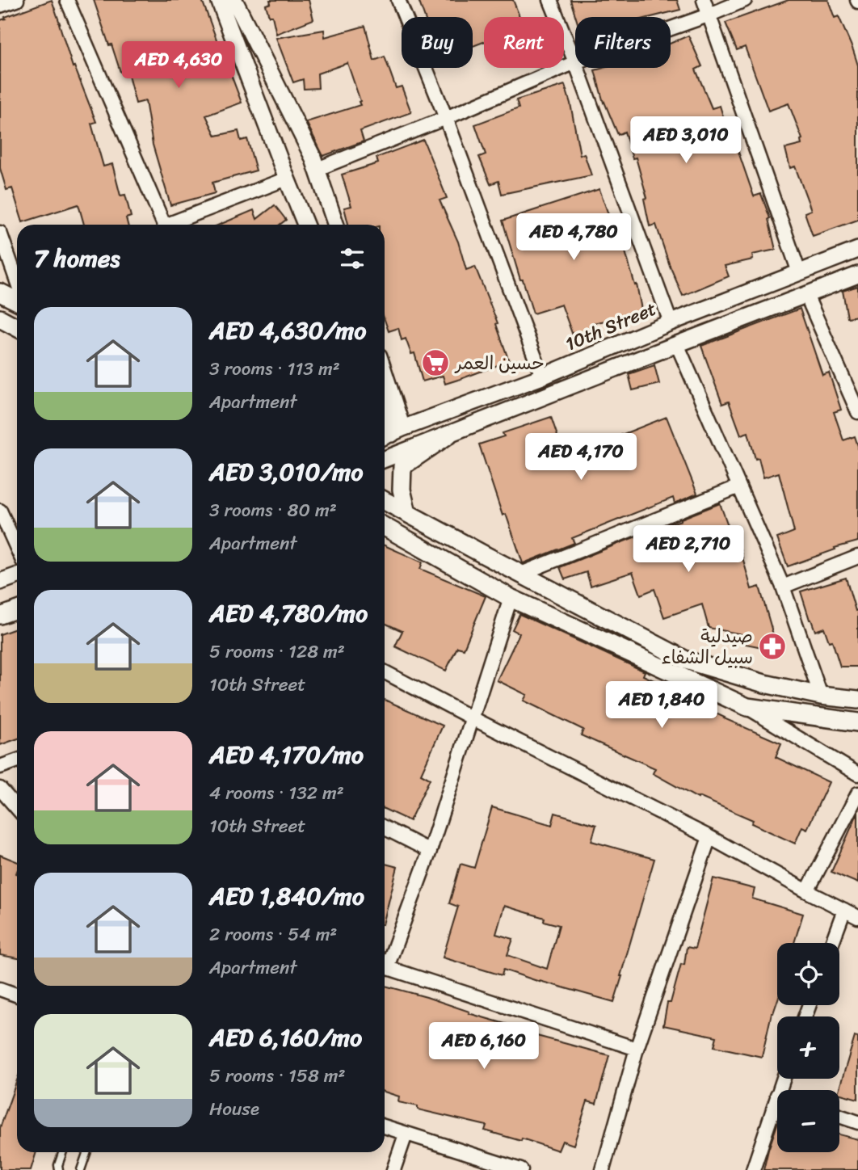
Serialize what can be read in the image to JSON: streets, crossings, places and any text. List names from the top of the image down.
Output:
{
  "streets": {
    "street": ["10th Street"]
  },
  "places": {
    "supermarket": ["حسين العمر"],
    "pharmacy": ["صيدلية سبيل الشفاء"]
  },
  "page": {
    "chip": ["Buy", "Rent", "Filters"],
    "price": [
      "AED 4,630",
      "AED 3,010",
      "AED 4,780",
      "AED 4,170",
      "AED 2,710",
      "AED 1,840",
      "AED 6,160"
    ],
    "heading": "7 homes",
    "list": [
      {
        "name": "AED 4,630/mo",
        "note": "3 rooms · 113 m² · Apartment"
      },
      {
        "name": "AED 3,010/mo",
        "note": "3 rooms · 80 m² · Apartment"
      },
      {
        "name": "AED 4,780/mo",
        "note": "5 rooms · 128 m² · 10th Street"
      },
      {
        "name": "AED 4,170/mo",
        "note": "4 rooms · 132 m² · 10th Street"
      },
      {
        "name": "AED 1,840/mo",
        "note": "2 rooms · 54 m² · Apartment"
      },
      {
        "name": "AED 6,160/mo",
        "note": "5 rooms · 158 m² · House"
      }
    ],
    "map_buttons": ["+", "−"]
  }
}
